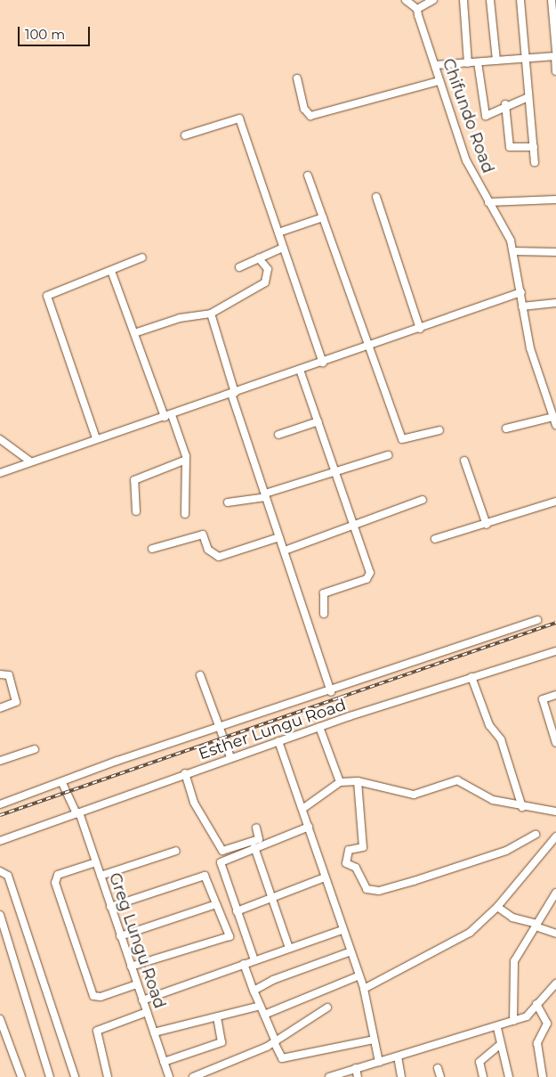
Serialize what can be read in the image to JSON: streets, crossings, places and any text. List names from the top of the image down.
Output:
{
  "streets": {
    "street": ["Chifundo Road", "Esther Lungu Road", "Greg Lungu Road"]
  },
  "crossings": [
    ["Esther Lungu Road", "Greg Lungu Road"]
  ],
  "scale_bar": "100 m"
}
